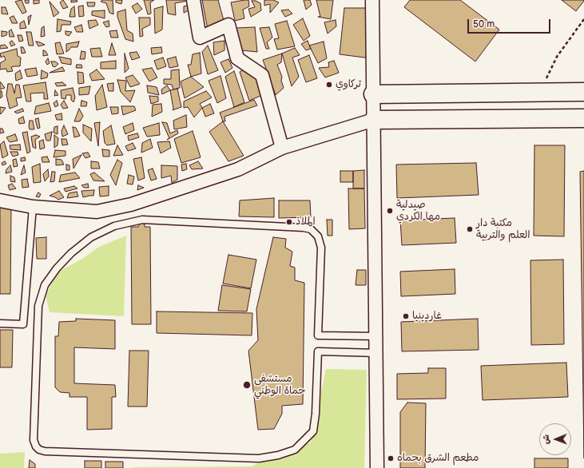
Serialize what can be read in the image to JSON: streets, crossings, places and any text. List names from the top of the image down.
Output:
{
  "places": [
    "تركاوي",
    "صيدلية مها الكردي",
    "الملاذ",
    "مكتبة دار العلم والتربية",
    "غاردينيا",
    "مستشفى حماة الوطني",
    "مطعم الشرق بحماه"
  ],
  "scale_bar": "50 m",
  "north": "left"
}
